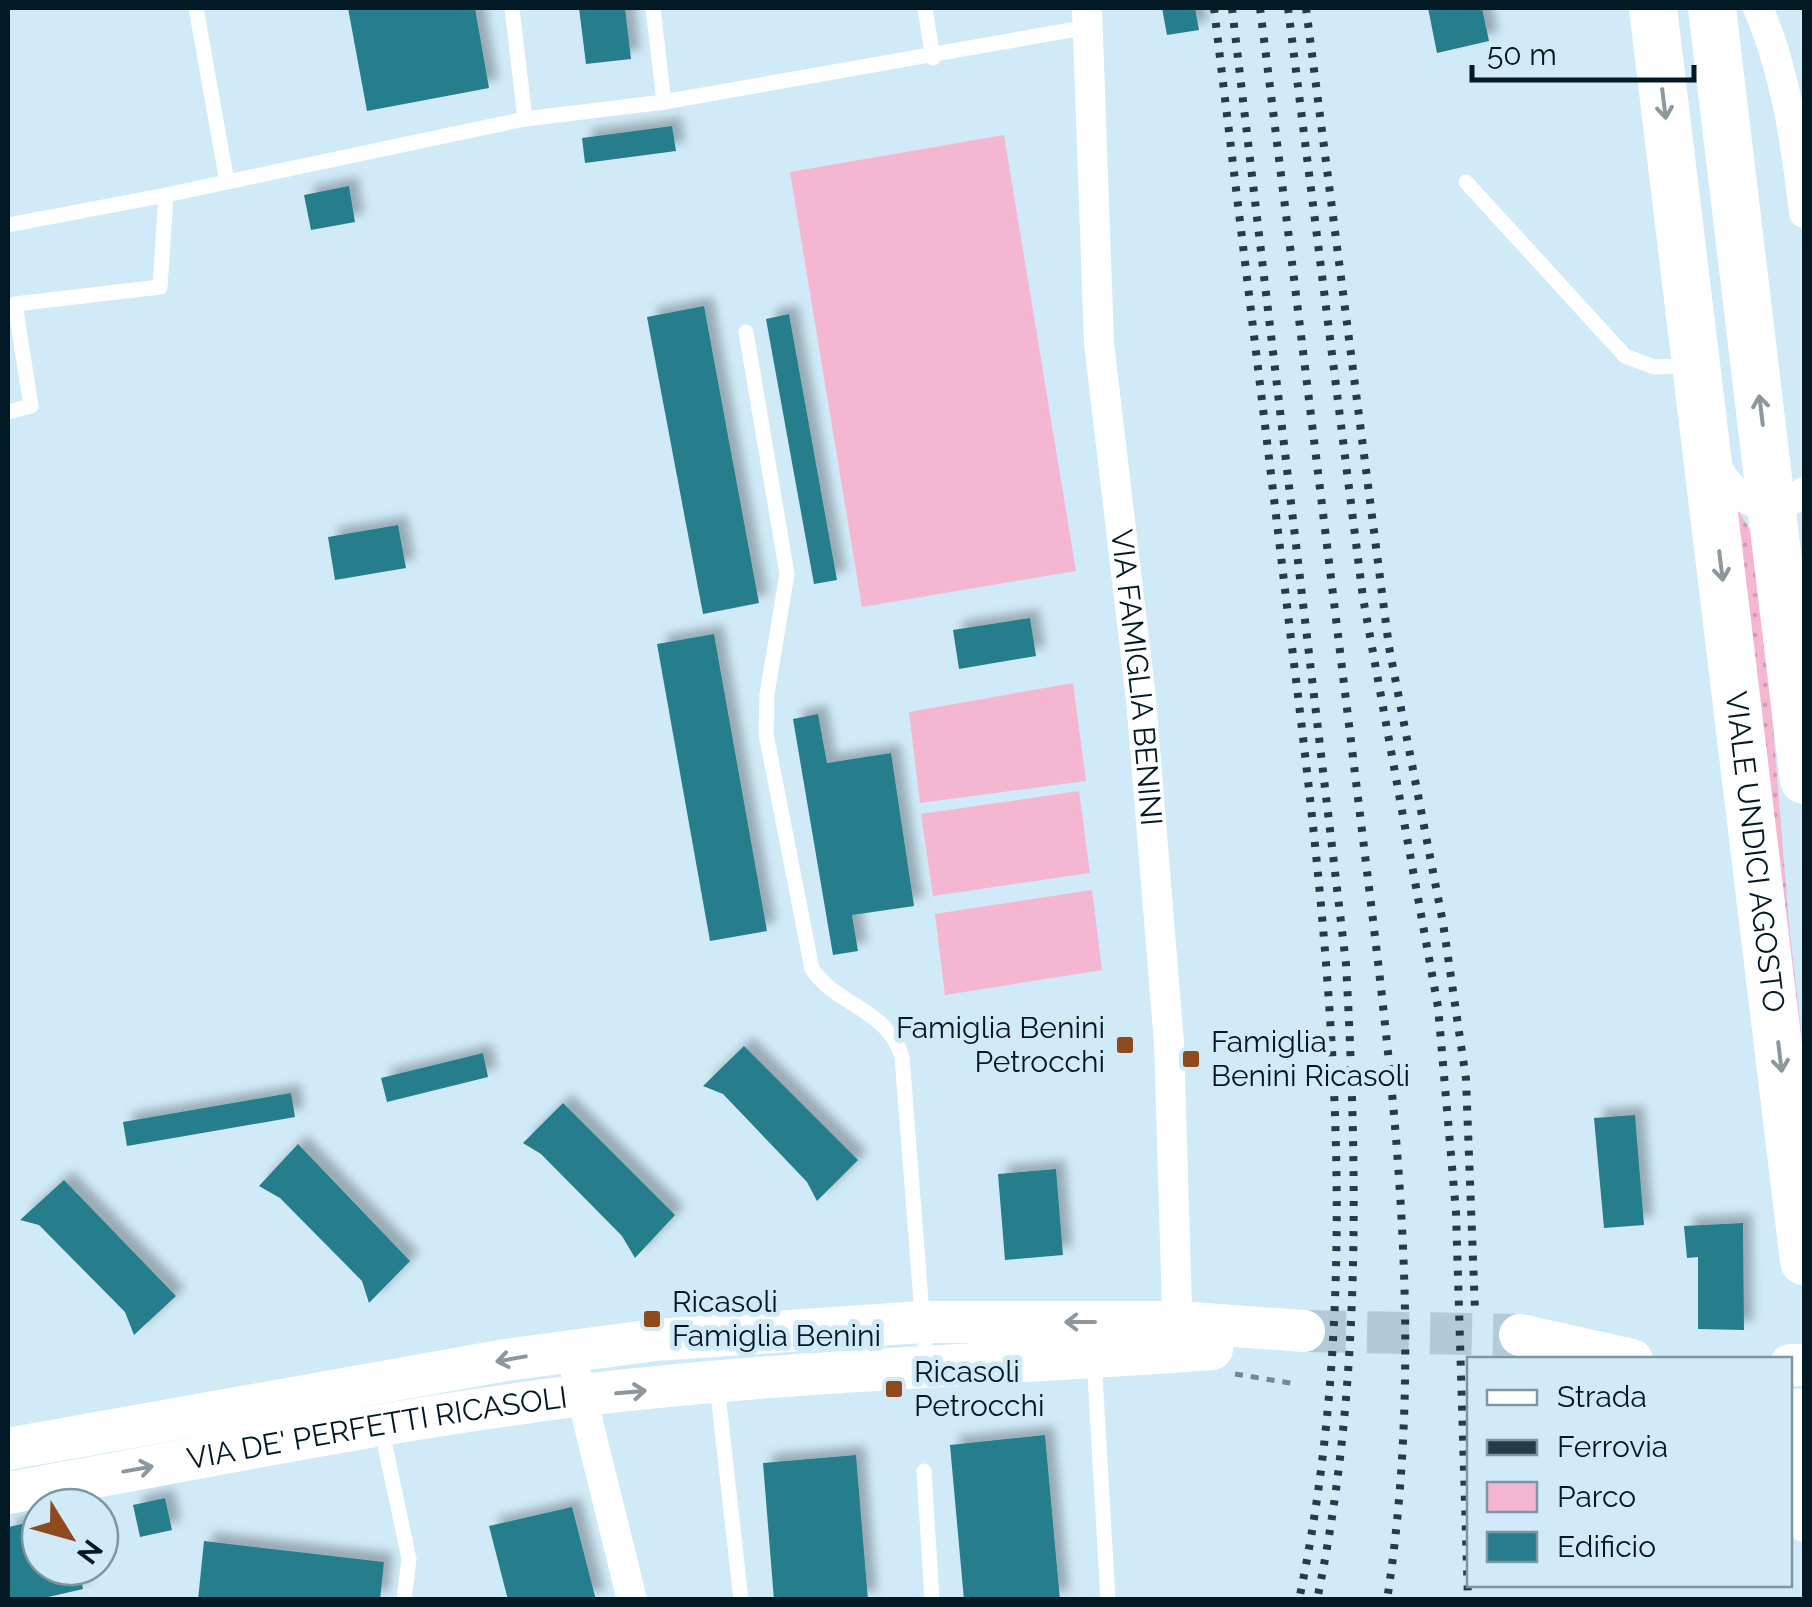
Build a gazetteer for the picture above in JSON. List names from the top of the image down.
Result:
{
  "streets": {
    "main road": ["VIALE UNDICI AGOSTO", "VIA DE' PERFETTI RICASOLI"],
    "street": ["VIA FAMIGLIA BENINI"]
  },
  "crossings": [
    ["VIA FAMIGLIA BENINI", "VIA DE' PERFETTI RICASOLI"]
  ],
  "places": {
    "transit": [
      "Famiglia Benini Petrocchi",
      "Famiglia Benini Ricasoli",
      "Ricasoli Famiglia Benini",
      "Ricasoli Petrocchi"
    ]
  },
  "legend": [
    "Strada",
    "Ferrovia",
    "Parco",
    "Edificio"
  ],
  "scale_bar": "50 m",
  "north": "bottom right"
}
